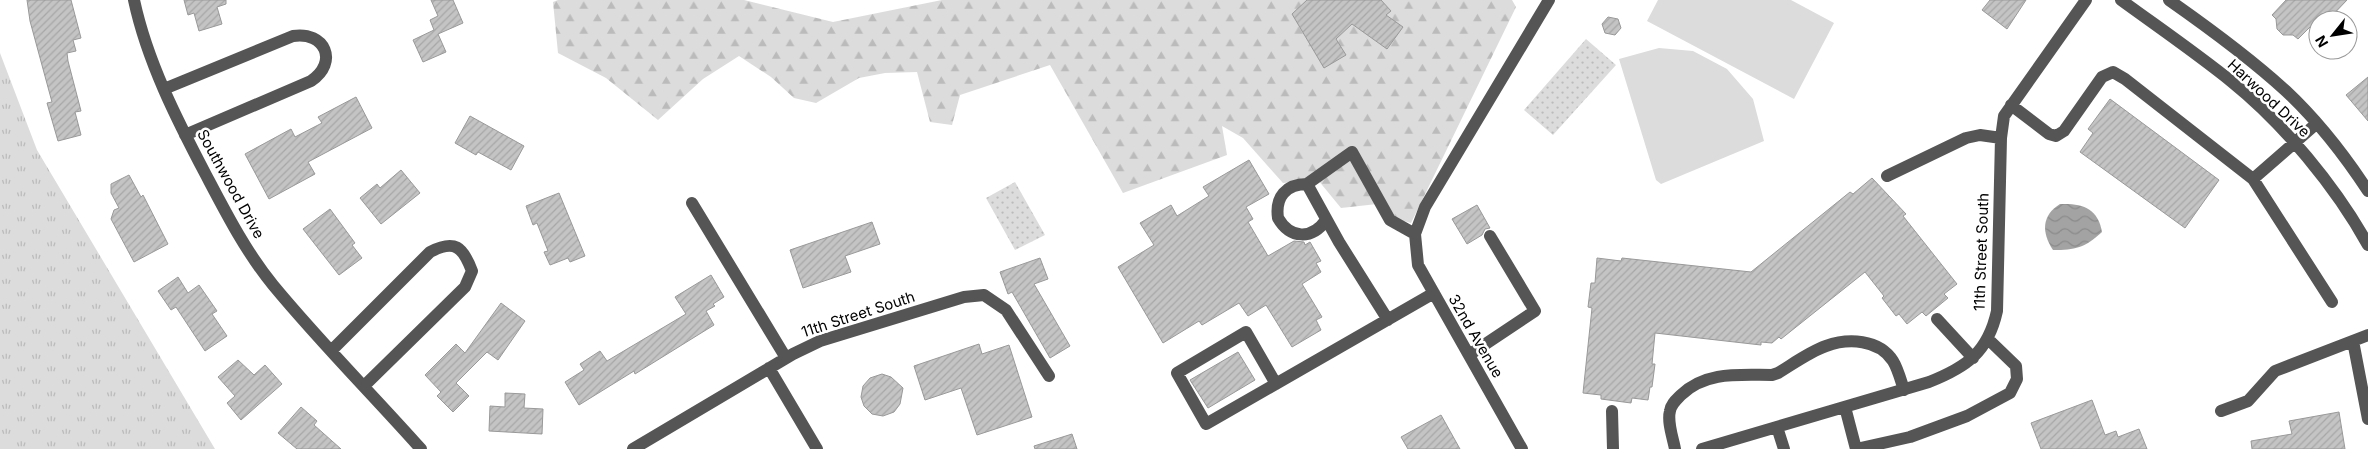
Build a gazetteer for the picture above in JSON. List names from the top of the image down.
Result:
{
  "streets": {
    "street": [
      "Harwood Drive",
      "Southwood Drive",
      "11th Street South",
      "32nd Avenue"
    ]
  },
  "north": "bottom left"
}
